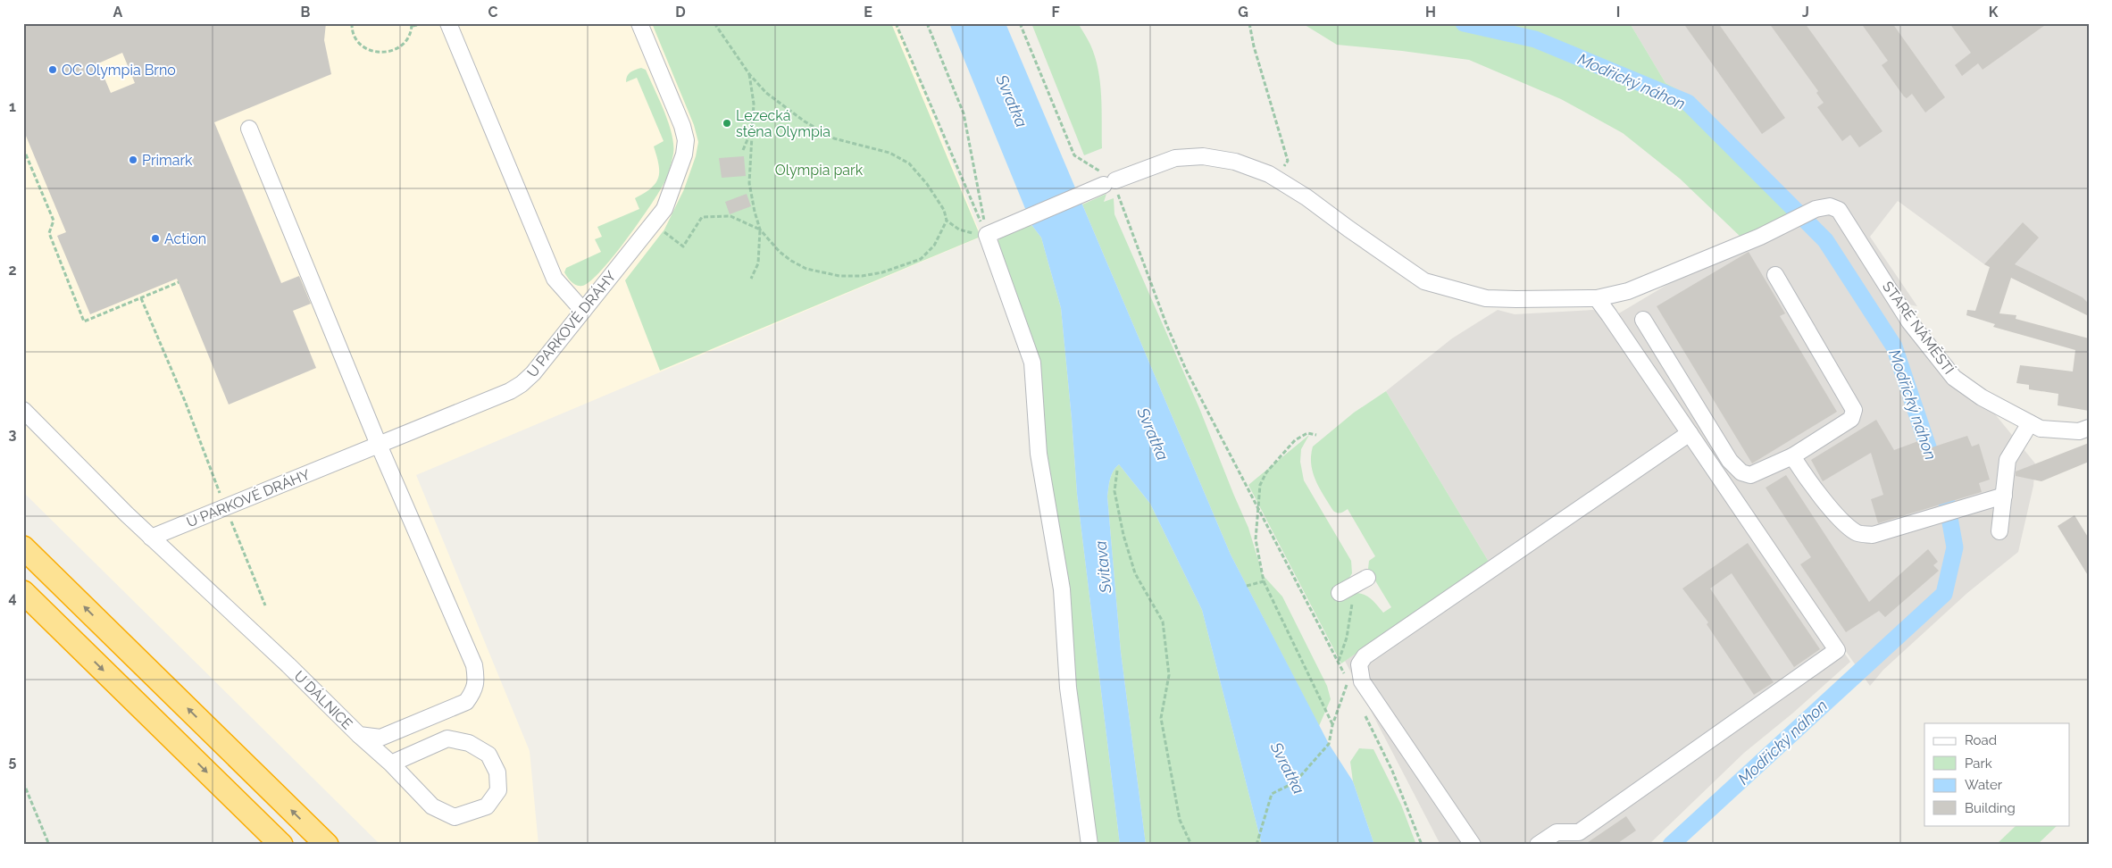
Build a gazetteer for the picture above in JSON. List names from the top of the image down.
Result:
{
  "streets": {
    "street": ["U PARKOVÉ DRÁHY", "STARÉ NÁMĚSTÍ", "U DÁLNICE"]
  },
  "crossings": [
    ["U PARKOVÉ DRÁHY", "U DÁLNICE"]
  ],
  "water": ["Modřický náhon", "Svratka", "Svitava"],
  "parks": ["Olympia park"],
  "places": [
    "OC Olympia Brno",
    "Lezecká stěna Olympia",
    "Primark",
    "Action"
  ],
  "legend": [
    "Road",
    "Park",
    "Water",
    "Building"
  ],
  "grid": {
    "columns": [
      "A",
      "B",
      "C",
      "D",
      "E",
      "F",
      "G",
      "H",
      "I",
      "J",
      "K"
    ],
    "rows": [
      "1",
      "2",
      "3",
      "4",
      "5"
    ]
  }
}
